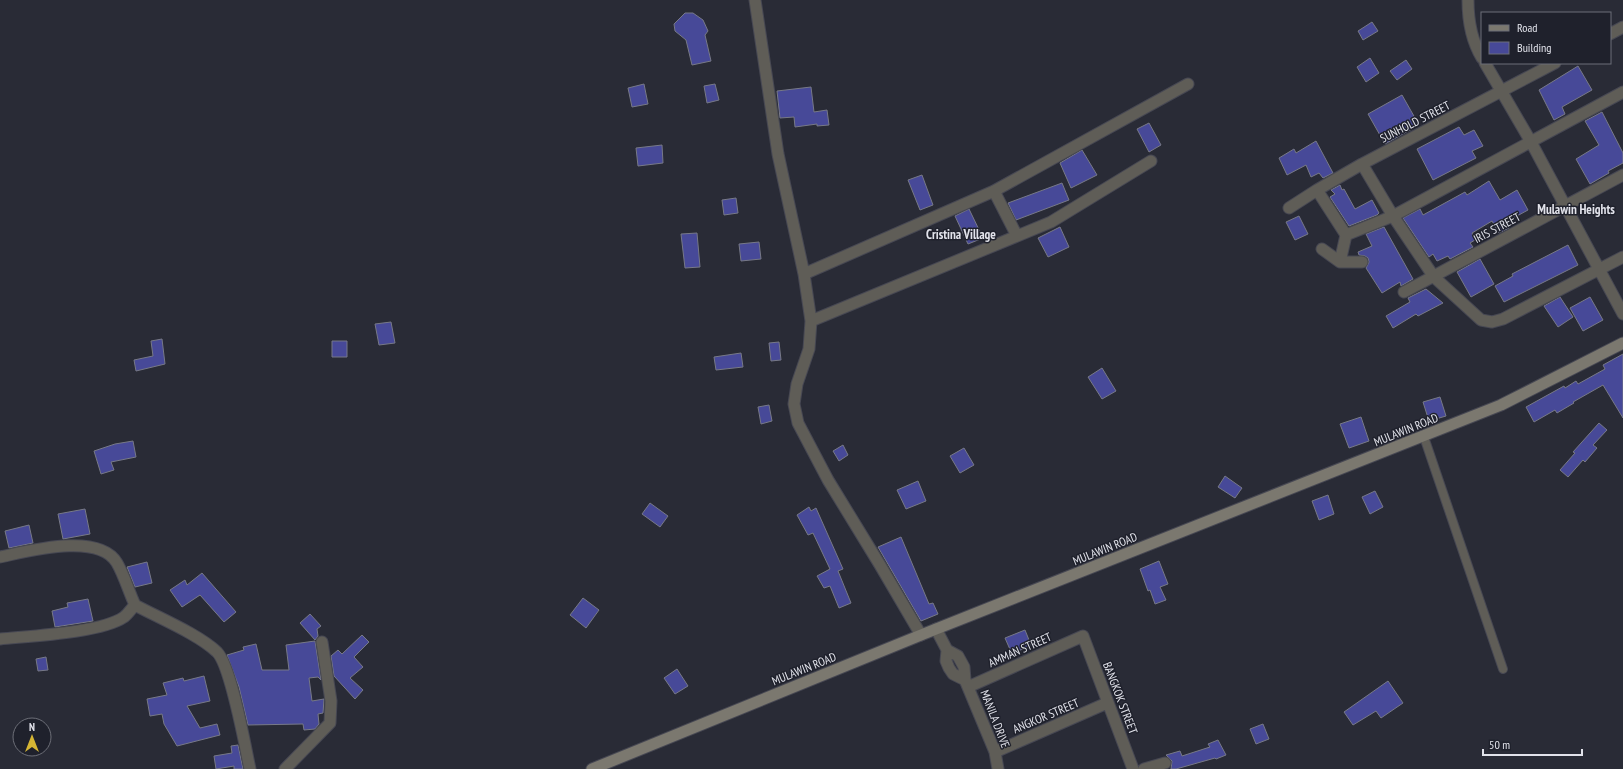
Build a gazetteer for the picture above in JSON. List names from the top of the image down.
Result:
{
  "streets": {
    "main road": ["MULAWIN ROAD"],
    "street": [
      "SUNHOLD STREET",
      "IRIS STREET",
      "AMMAN STREET",
      "BANGKOK STREET",
      "ANGKOR STREET",
      "MANILA DRIVE"
    ]
  },
  "crossings": [
    ["MULAWIN ROAD", "MANILA DRIVE"],
    ["AMMAN STREET", "BANGKOK STREET"],
    ["AMMAN STREET", "MANILA DRIVE"],
    ["BANGKOK STREET", "ANGKOR STREET"],
    ["ANGKOR STREET", "MANILA DRIVE"]
  ],
  "districts": ["Mulawin Heights", "Cristina Village"],
  "legend": ["Road", "Building"],
  "scale_bar": "50 m",
  "north": "top"
}
